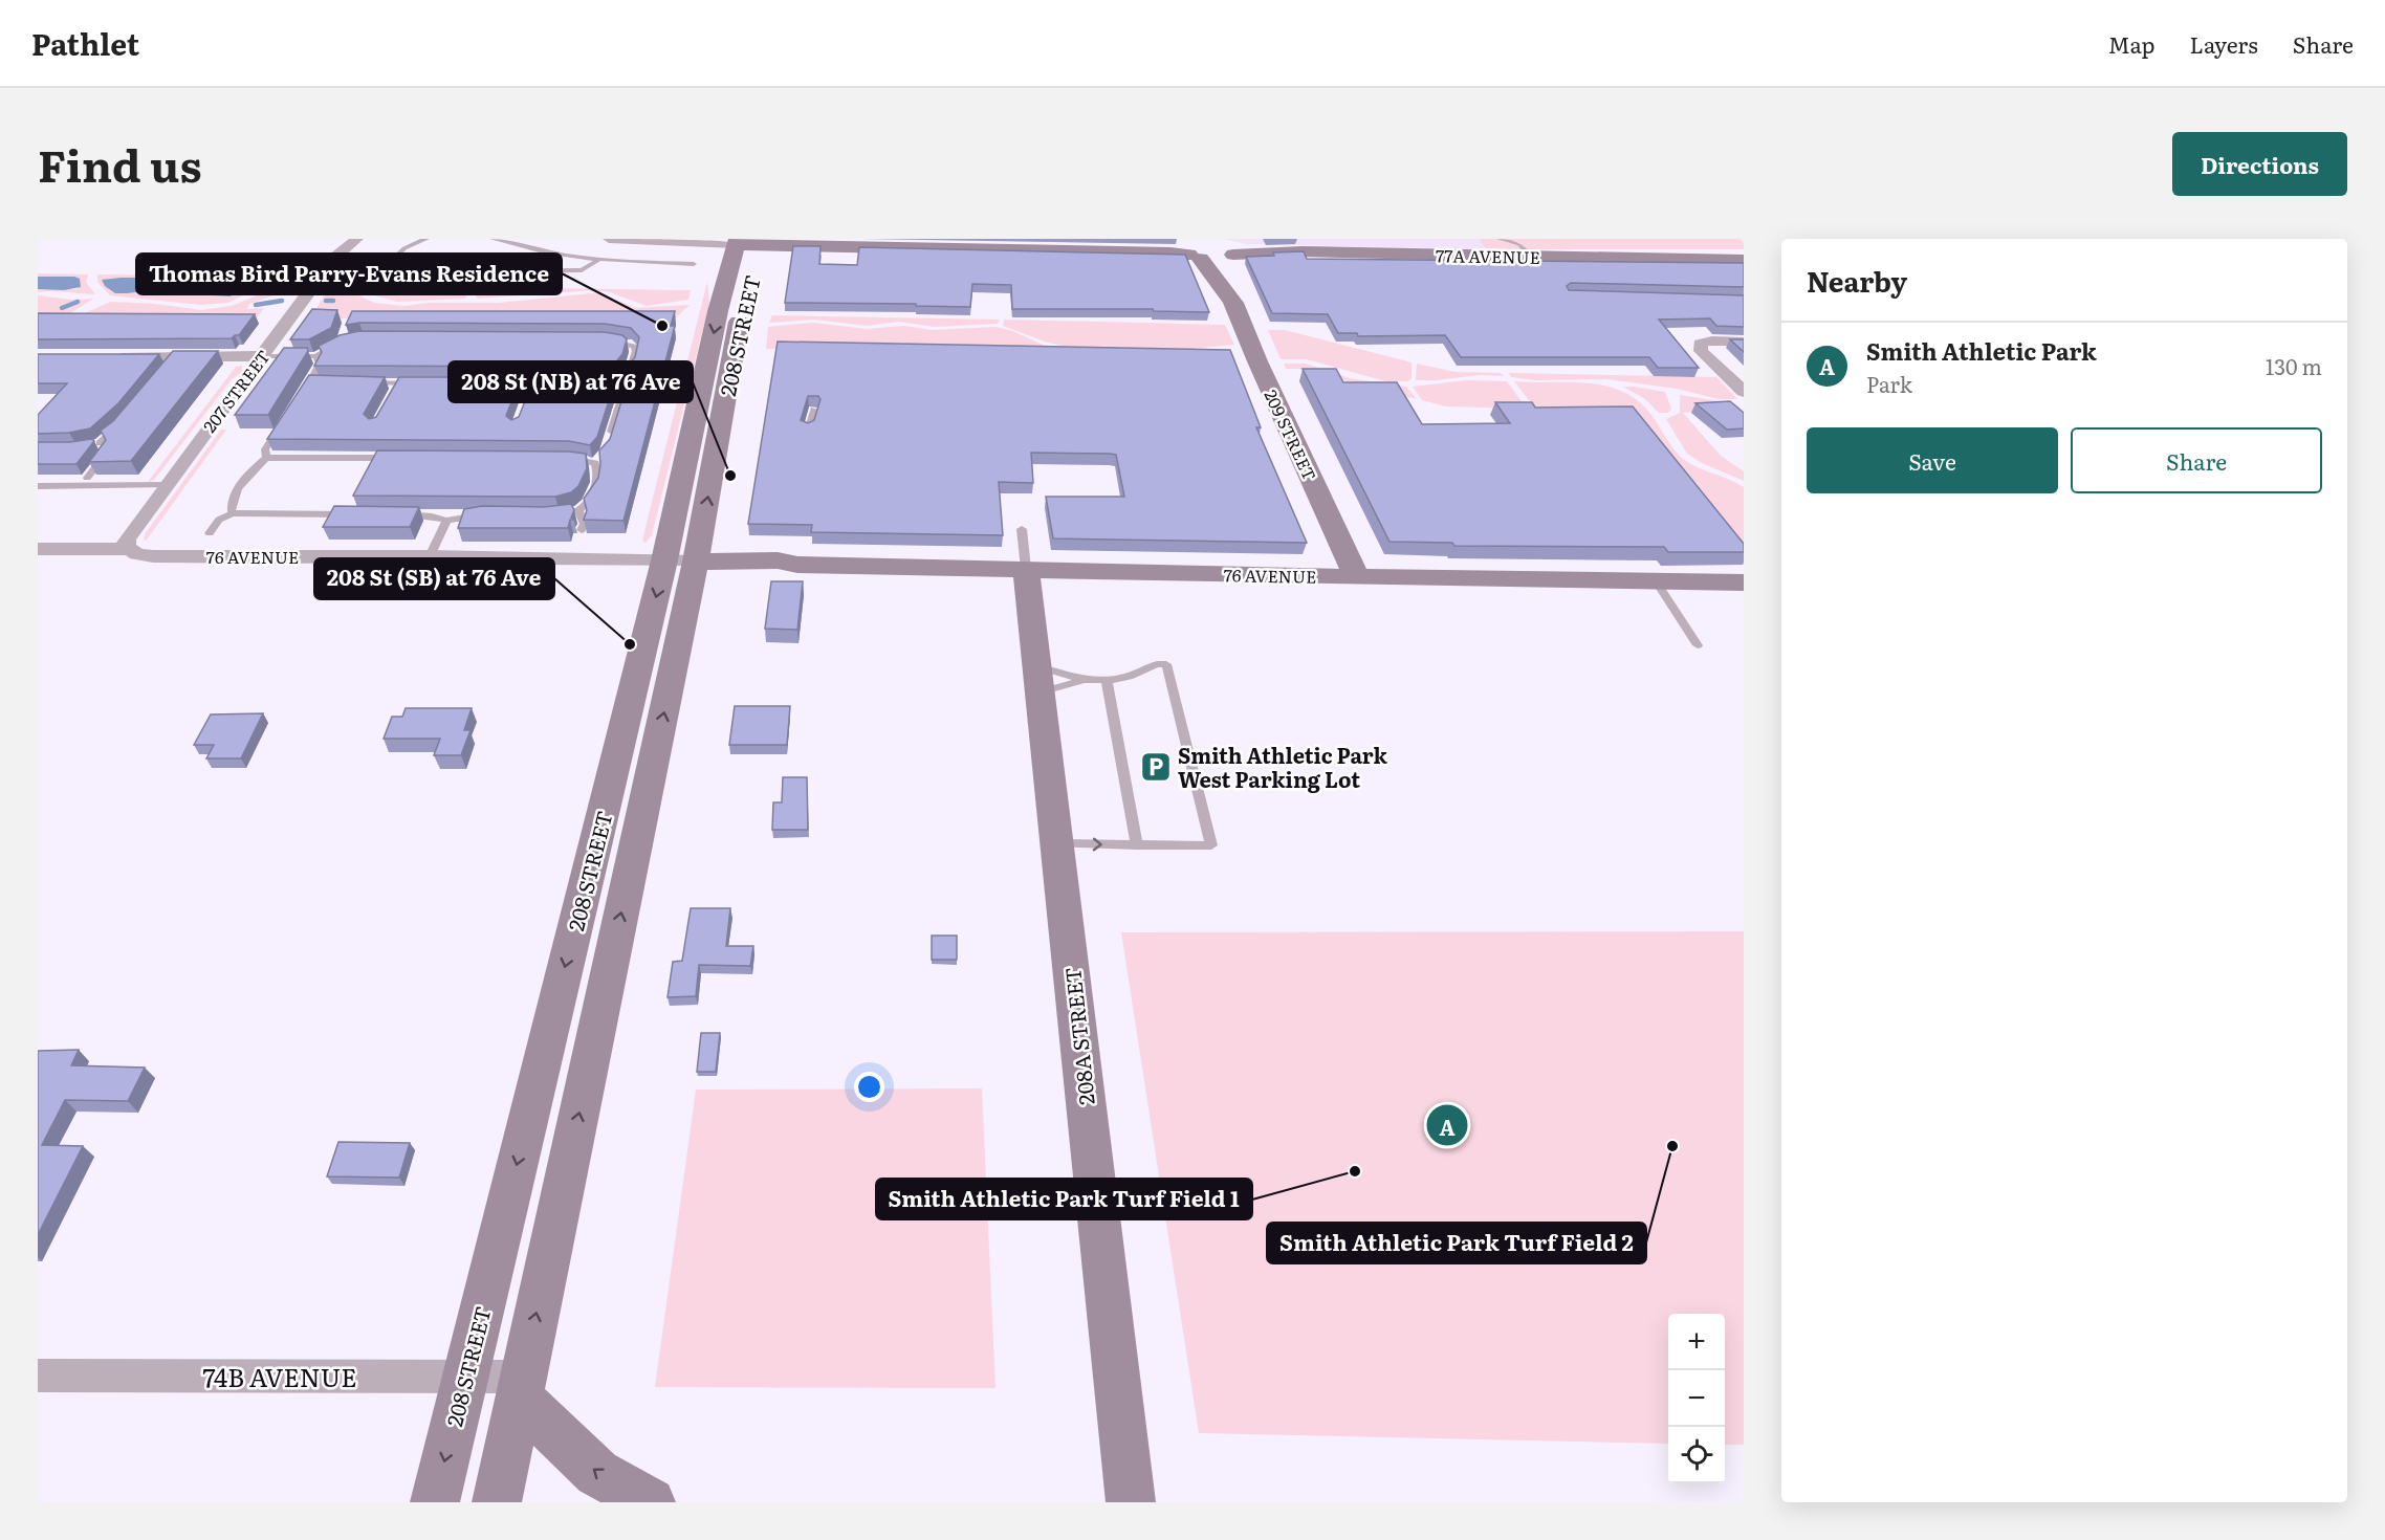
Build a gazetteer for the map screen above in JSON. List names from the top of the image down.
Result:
{
  "streets": {
    "street": [
      "77A AVENUE",
      "208 STREET",
      "207 STREET",
      "209 STREET",
      "76 AVENUE",
      "208A STREET",
      "74B AVENUE"
    ]
  },
  "crossings": [
    ["77A AVENUE", "209 STREET"],
    ["208 STREET", "76 AVENUE"],
    ["208 STREET", "74B AVENUE"],
    ["207 STREET", "76 AVENUE"],
    ["209 STREET", "76 AVENUE"],
    ["76 AVENUE", "208A STREET"]
  ],
  "places": {
    "other": [
      "Thomas Bird Parry-Evans Residence",
      "208 St (NB) at 76 Ave",
      "208 St (SB) at 76 Ave",
      "Smith Athletic Park Turf Field 2",
      "Smith Athletic Park Turf Field 1"
    ],
    "parking": ["Smith Athletic Park West Parking Lot"]
  },
  "page": {
    "header": "Pathlet",
    "nav": ["Map", "Layers", "Share"],
    "title": "Find us",
    "buttons": [
      "Directions",
      ["Save", "Share"]
    ],
    "heading": "Nearby",
    "list": [
      {
        "mark": "A",
        "name": "Smith Athletic Park",
        "note": "Park",
        "value": "130 m"
      }
    ],
    "pins": "A",
    "map_buttons": ["+", "−"]
  }
}
